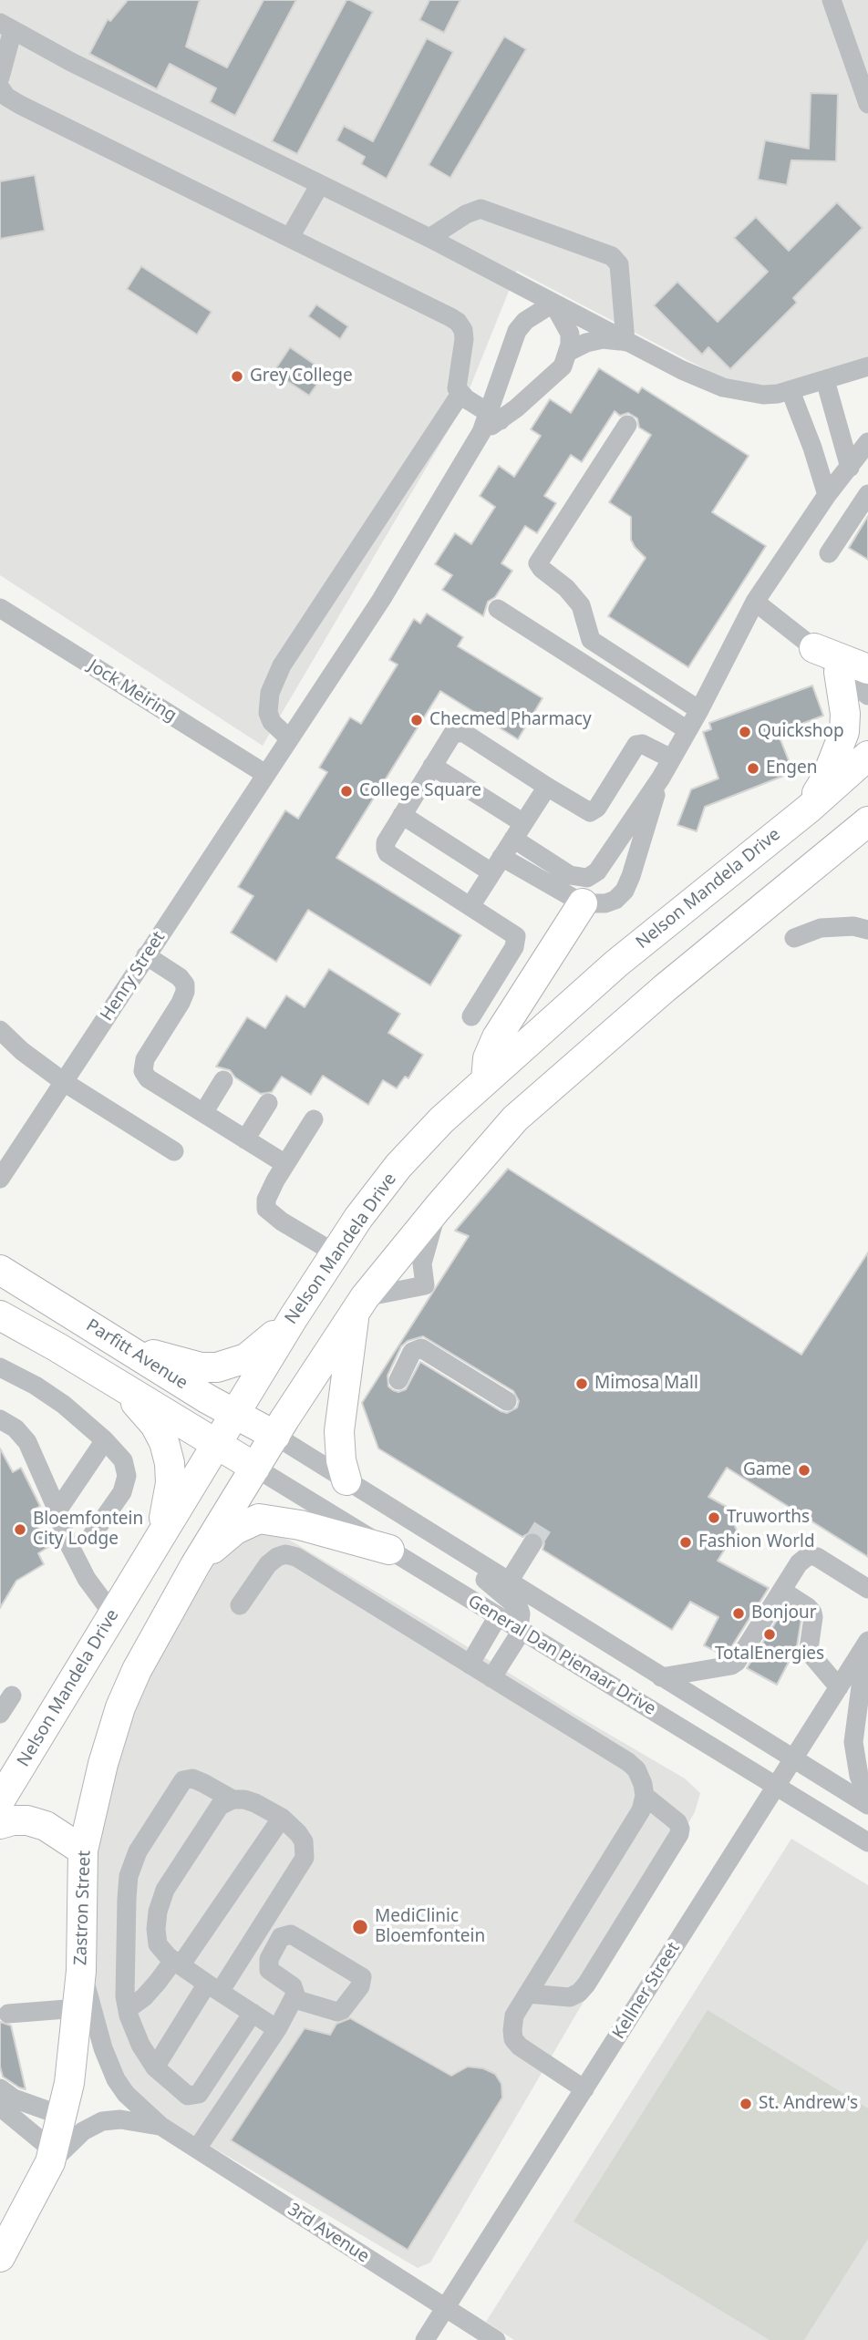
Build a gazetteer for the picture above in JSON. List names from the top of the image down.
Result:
{
  "streets": {
    "highway": ["Nelson Mandela Drive", "Parfitt Avenue", "Zastron Street"],
    "street": [
      "Jock Meiring",
      "Henry Street",
      "General Dan Pienaar Drive",
      "Kellner Street",
      "3rd Avenue"
    ]
  },
  "crossings": [
    ["Jock Meiring", "Henry Street"],
    ["Nelson Mandela Drive", "Parfitt Avenue"],
    ["Parfitt Avenue", "General Dan Pienaar Drive"],
    ["Parfitt Avenue", "Zastron Street"],
    ["General Dan Pienaar Drive", "Zastron Street"],
    ["General Dan Pienaar Drive", "Kellner Street"],
    ["Zastron Street", "3rd Avenue"],
    ["Kellner Street", "3rd Avenue"]
  ],
  "places": [
    "Grey College",
    "Checmed Pharmacy",
    "Quickshop",
    "Engen",
    "College Square",
    "Mimosa Mall",
    "Game",
    "Truworths",
    "Bloemfontein City Lodge",
    "Fashion World",
    "Bonjour",
    "TotalEnergies",
    "MediClinic Bloemfontein",
    "St. Andrew's"
  ]
}
